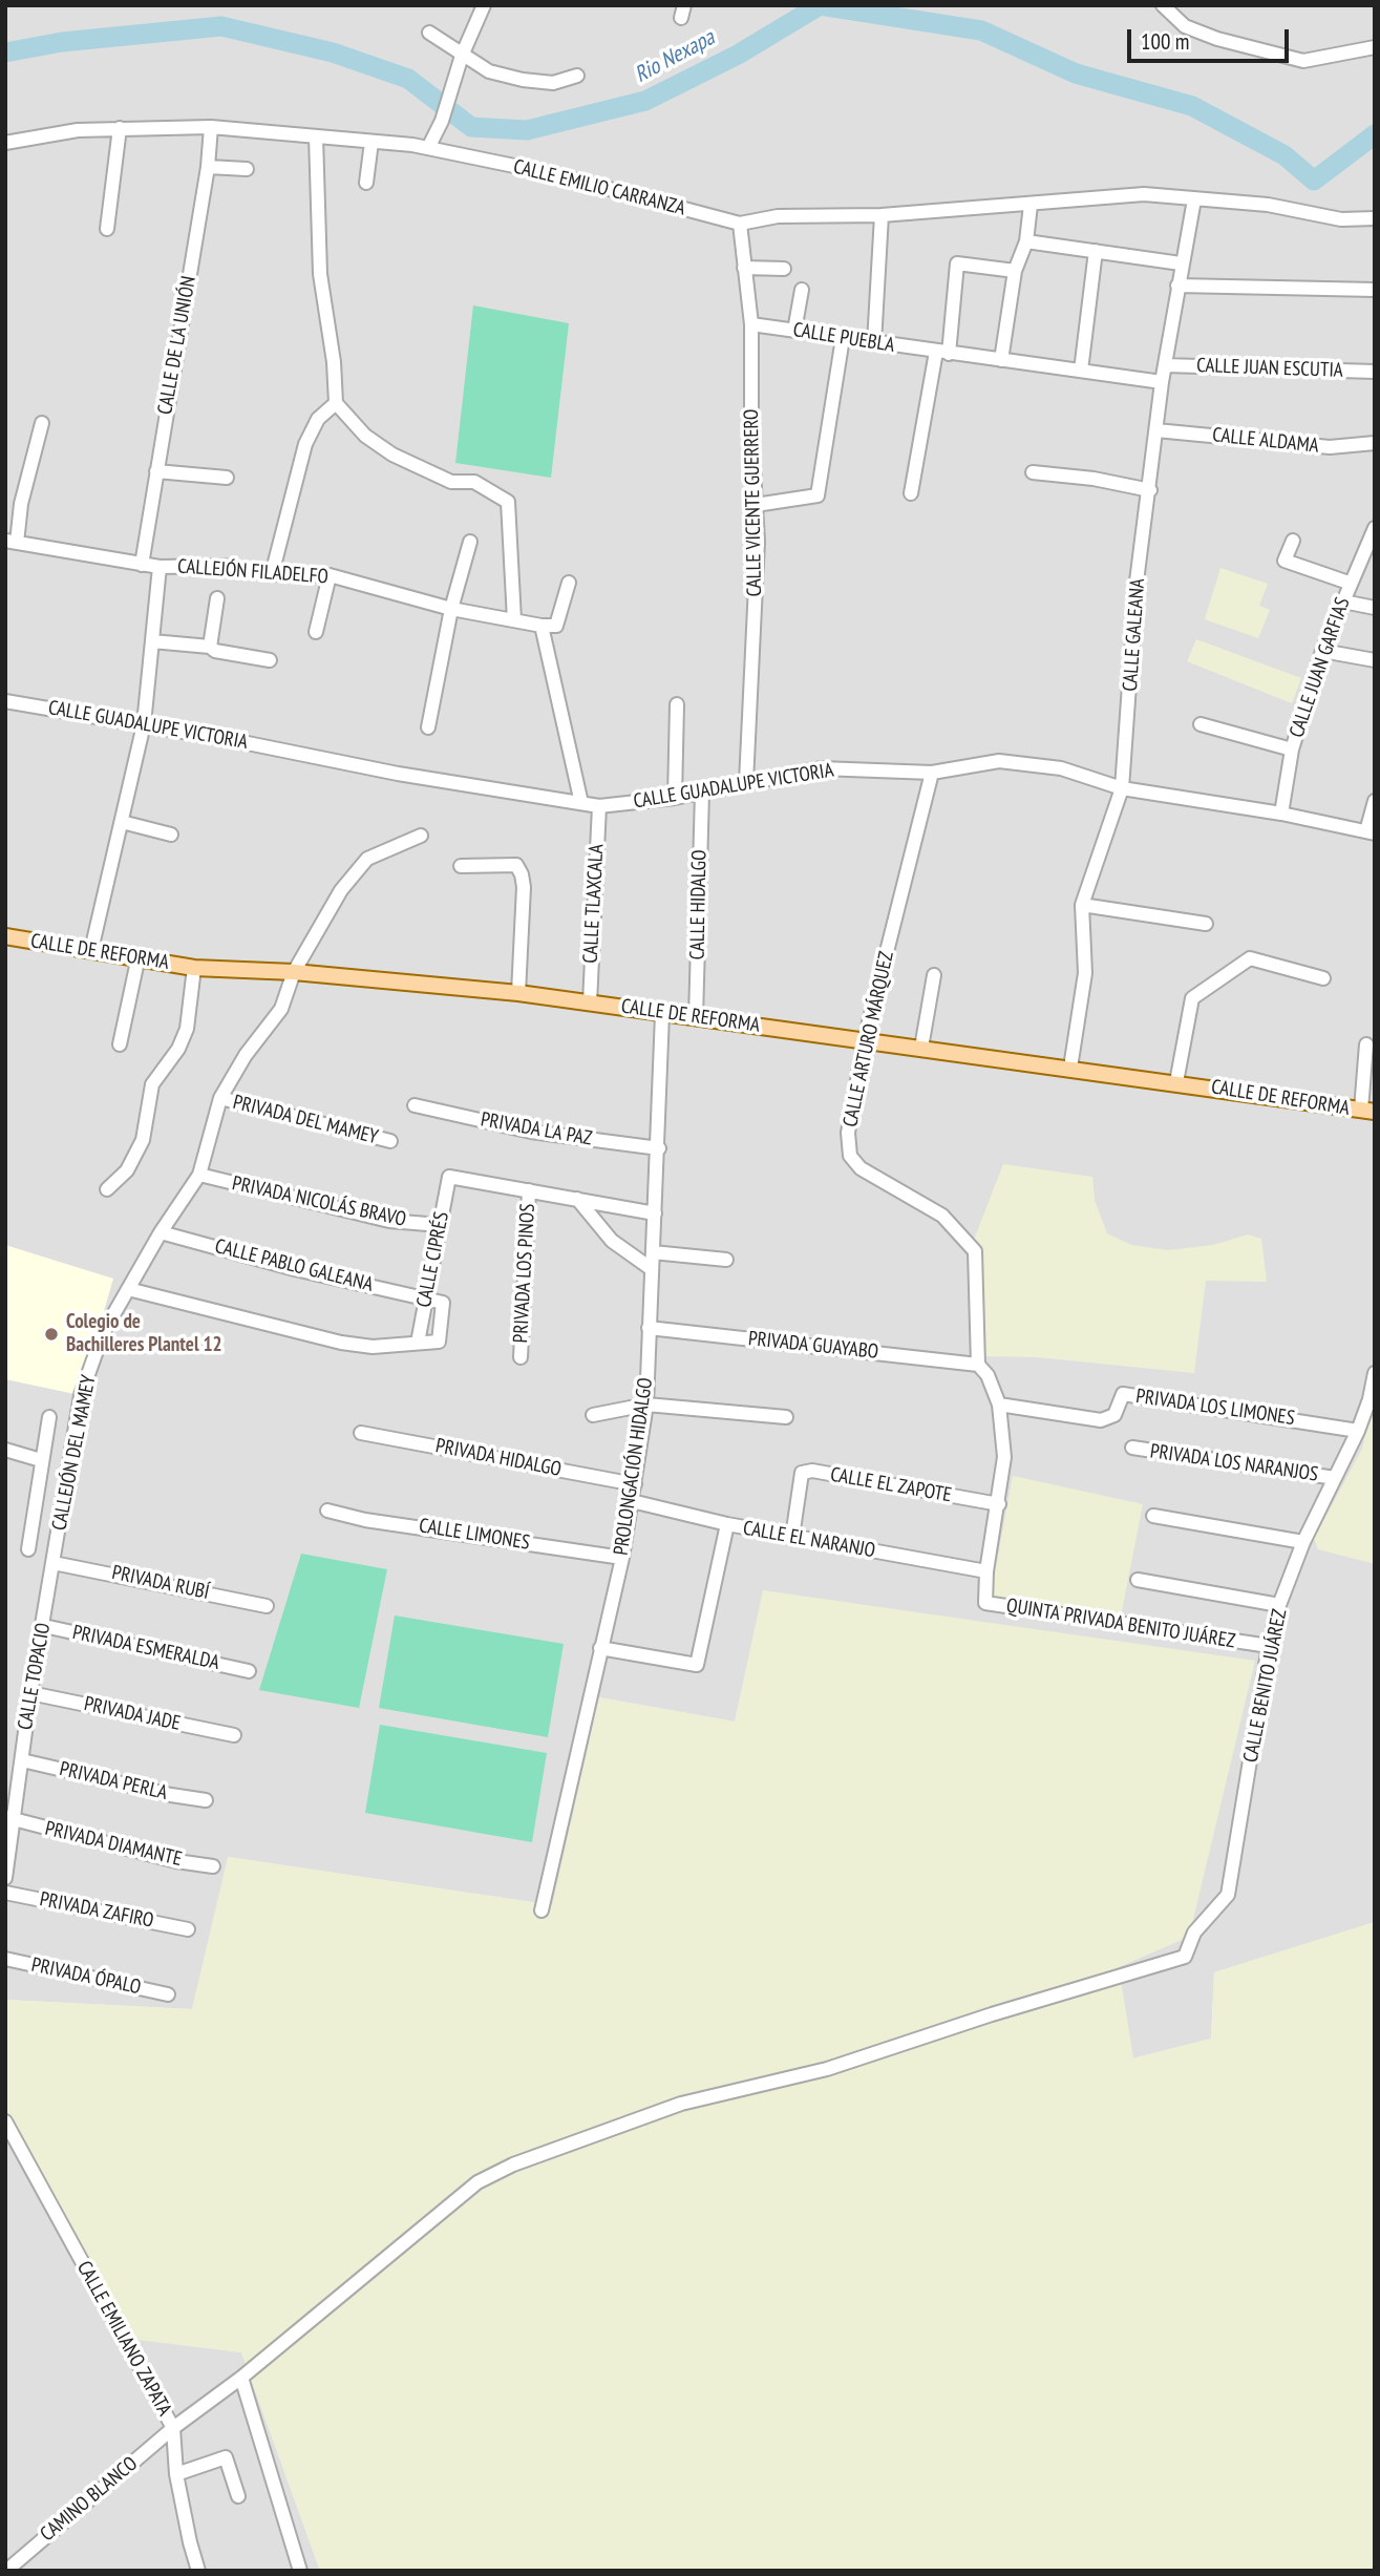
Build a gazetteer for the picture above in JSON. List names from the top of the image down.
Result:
{
  "streets": {
    "main road": ["CALLE DE REFORMA"],
    "street": [
      "CALLE EMILIO CARRANZA",
      "CALLE PUEBLA",
      "CALLE DE LA UNIÓN",
      "CALLE JUAN ESCUTIA",
      "CALLE ALDAMA",
      "CALLE VICENTE GUERRERO",
      "CALLEJÓN FILADELFO",
      "CALLE GALEANA",
      "CALLE JUAN GARFIAS",
      "CALLE GUADALUPE VICTORIA",
      "CALLE TLAXCALA",
      "CALLE HIDALGO",
      "CALLE ARTURO MÁRQUEZ",
      "PRIVADA DEL MAMEY",
      "PRIVADA LA PAZ",
      "PRIVADA NICOLÁS BRAVO",
      "CALLE CIPRÉS",
      "CALLE PABLO GALEANA",
      "PRIVADA LOS PINOS",
      "PRIVADA GUAYABO",
      "PRIVADA LOS LIMONES",
      "CALLEJÓN DEL MAMEY",
      "PRIVADA HIDALGO",
      "PRIVADA LOS NARANJOS",
      "PROLONGACIÓN HIDALGO",
      "CALLE EL ZAPOTE",
      "CALLE LIMONES",
      "CALLE EL NARANJO",
      "PRIVADA RUBÍ",
      "QUINTA PRIVADA BENITO JUÁREZ",
      "PRIVADA ESMERALDA",
      "CALLE TOPACIO",
      "CALLE BENITO JUÁREZ",
      "PRIVADA JADE",
      "PRIVADA PERLA",
      "PRIVADA DIAMANTE",
      "PRIVADA ZAFIRO",
      "PRIVADA ÓPALO",
      "CALLE EMILIANO ZAPATA",
      "CAMINO BLANCO"
    ]
  },
  "crossings": [
    ["CALLE EMILIO CARRANZA", "CALLE DE LA UNIÓN"],
    ["CALLE EMILIO CARRANZA", "CALLE VICENTE GUERRERO"],
    ["CALLE EMILIO CARRANZA", "CALLE GALEANA"],
    ["CALLE PUEBLA", "CALLE VICENTE GUERRERO"],
    ["CALLE PUEBLA", "CALLE GALEANA"],
    ["CALLE DE LA UNIÓN", "CALLEJÓN FILADELFO"],
    ["CALLE JUAN ESCUTIA", "CALLE GALEANA"],
    ["CALLE ALDAMA", "CALLE GALEANA"],
    ["CALLE VICENTE GUERRERO", "CALLE GUADALUPE VICTORIA"],
    ["CALLE GALEANA", "CALLE GUADALUPE VICTORIA"],
    ["CALLE GALEANA", "CALLE DE REFORMA"],
    ["CALLE JUAN GARFIAS", "CALLE GUADALUPE VICTORIA"],
    ["CALLE GUADALUPE VICTORIA", "CALLE TLAXCALA"],
    ["CALLE GUADALUPE VICTORIA", "CALLE HIDALGO"],
    ["CALLE GUADALUPE VICTORIA", "CALLE ARTURO MÁRQUEZ"],
    ["CALLE TLAXCALA", "CALLE DE REFORMA"],
    ["CALLE HIDALGO", "CALLE DE REFORMA"],
    ["CALLE DE REFORMA", "CALLE ARTURO MÁRQUEZ"],
    ["CALLE DE REFORMA", "CALLEJÓN DEL MAMEY"],
    ["CALLE DE REFORMA", "PROLONGACIÓN HIDALGO"],
    ["CALLE ARTURO MÁRQUEZ", "PRIVADA GUAYABO"],
    ["CALLE ARTURO MÁRQUEZ", "PRIVADA LOS LIMONES"],
    ["CALLE ARTURO MÁRQUEZ", "CALLE EL ZAPOTE"],
    ["CALLE ARTURO MÁRQUEZ", "CALLE EL NARANJO"],
    ["CALLE ARTURO MÁRQUEZ", "QUINTA PRIVADA BENITO JUÁREZ"],
    ["PRIVADA DEL MAMEY", "CALLEJÓN DEL MAMEY"],
    ["PRIVADA LA PAZ", "PROLONGACIÓN HIDALGO"],
    ["PRIVADA NICOLÁS BRAVO", "CALLE CIPRÉS"],
    ["PRIVADA NICOLÁS BRAVO", "CALLEJÓN DEL MAMEY"],
    ["CALLE CIPRÉS", "CALLE PABLO GALEANA"],
    ["CALLE CIPRÉS", "PRIVADA LOS PINOS"],
    ["CALLE PABLO GALEANA", "CALLEJÓN DEL MAMEY"],
    ["PRIVADA GUAYABO", "PROLONGACIÓN HIDALGO"],
    ["PRIVADA LOS LIMONES", "CALLE BENITO JUÁREZ"],
    ["CALLEJÓN DEL MAMEY", "PRIVADA RUBÍ"],
    ["CALLEJÓN DEL MAMEY", "CALLE TOPACIO"],
    ["PRIVADA HIDALGO", "PROLONGACIÓN HIDALGO"],
    ["PRIVADA LOS NARANJOS", "CALLE BENITO JUÁREZ"],
    ["PROLONGACIÓN HIDALGO", "CALLE LIMONES"],
    ["PROLONGACIÓN HIDALGO", "CALLE EL NARANJO"],
    ["CALLE EL ZAPOTE", "CALLE EL NARANJO"],
    ["PRIVADA RUBÍ", "CALLE TOPACIO"],
    ["QUINTA PRIVADA BENITO JUÁREZ", "CALLE BENITO JUÁREZ"],
    ["PRIVADA ESMERALDA", "CALLE TOPACIO"],
    ["CALLE TOPACIO", "PRIVADA JADE"],
    ["CALLE TOPACIO", "PRIVADA PERLA"],
    ["CALLE TOPACIO", "PRIVADA DIAMANTE"],
    ["CALLE BENITO JUÁREZ", "CAMINO BLANCO"],
    ["CALLE EMILIANO ZAPATA", "CAMINO BLANCO"]
  ],
  "water": ["Rio Nexapa"],
  "places": ["Colegio de Bachilleres Plantel 12"],
  "scale_bar": "100 m"
}
